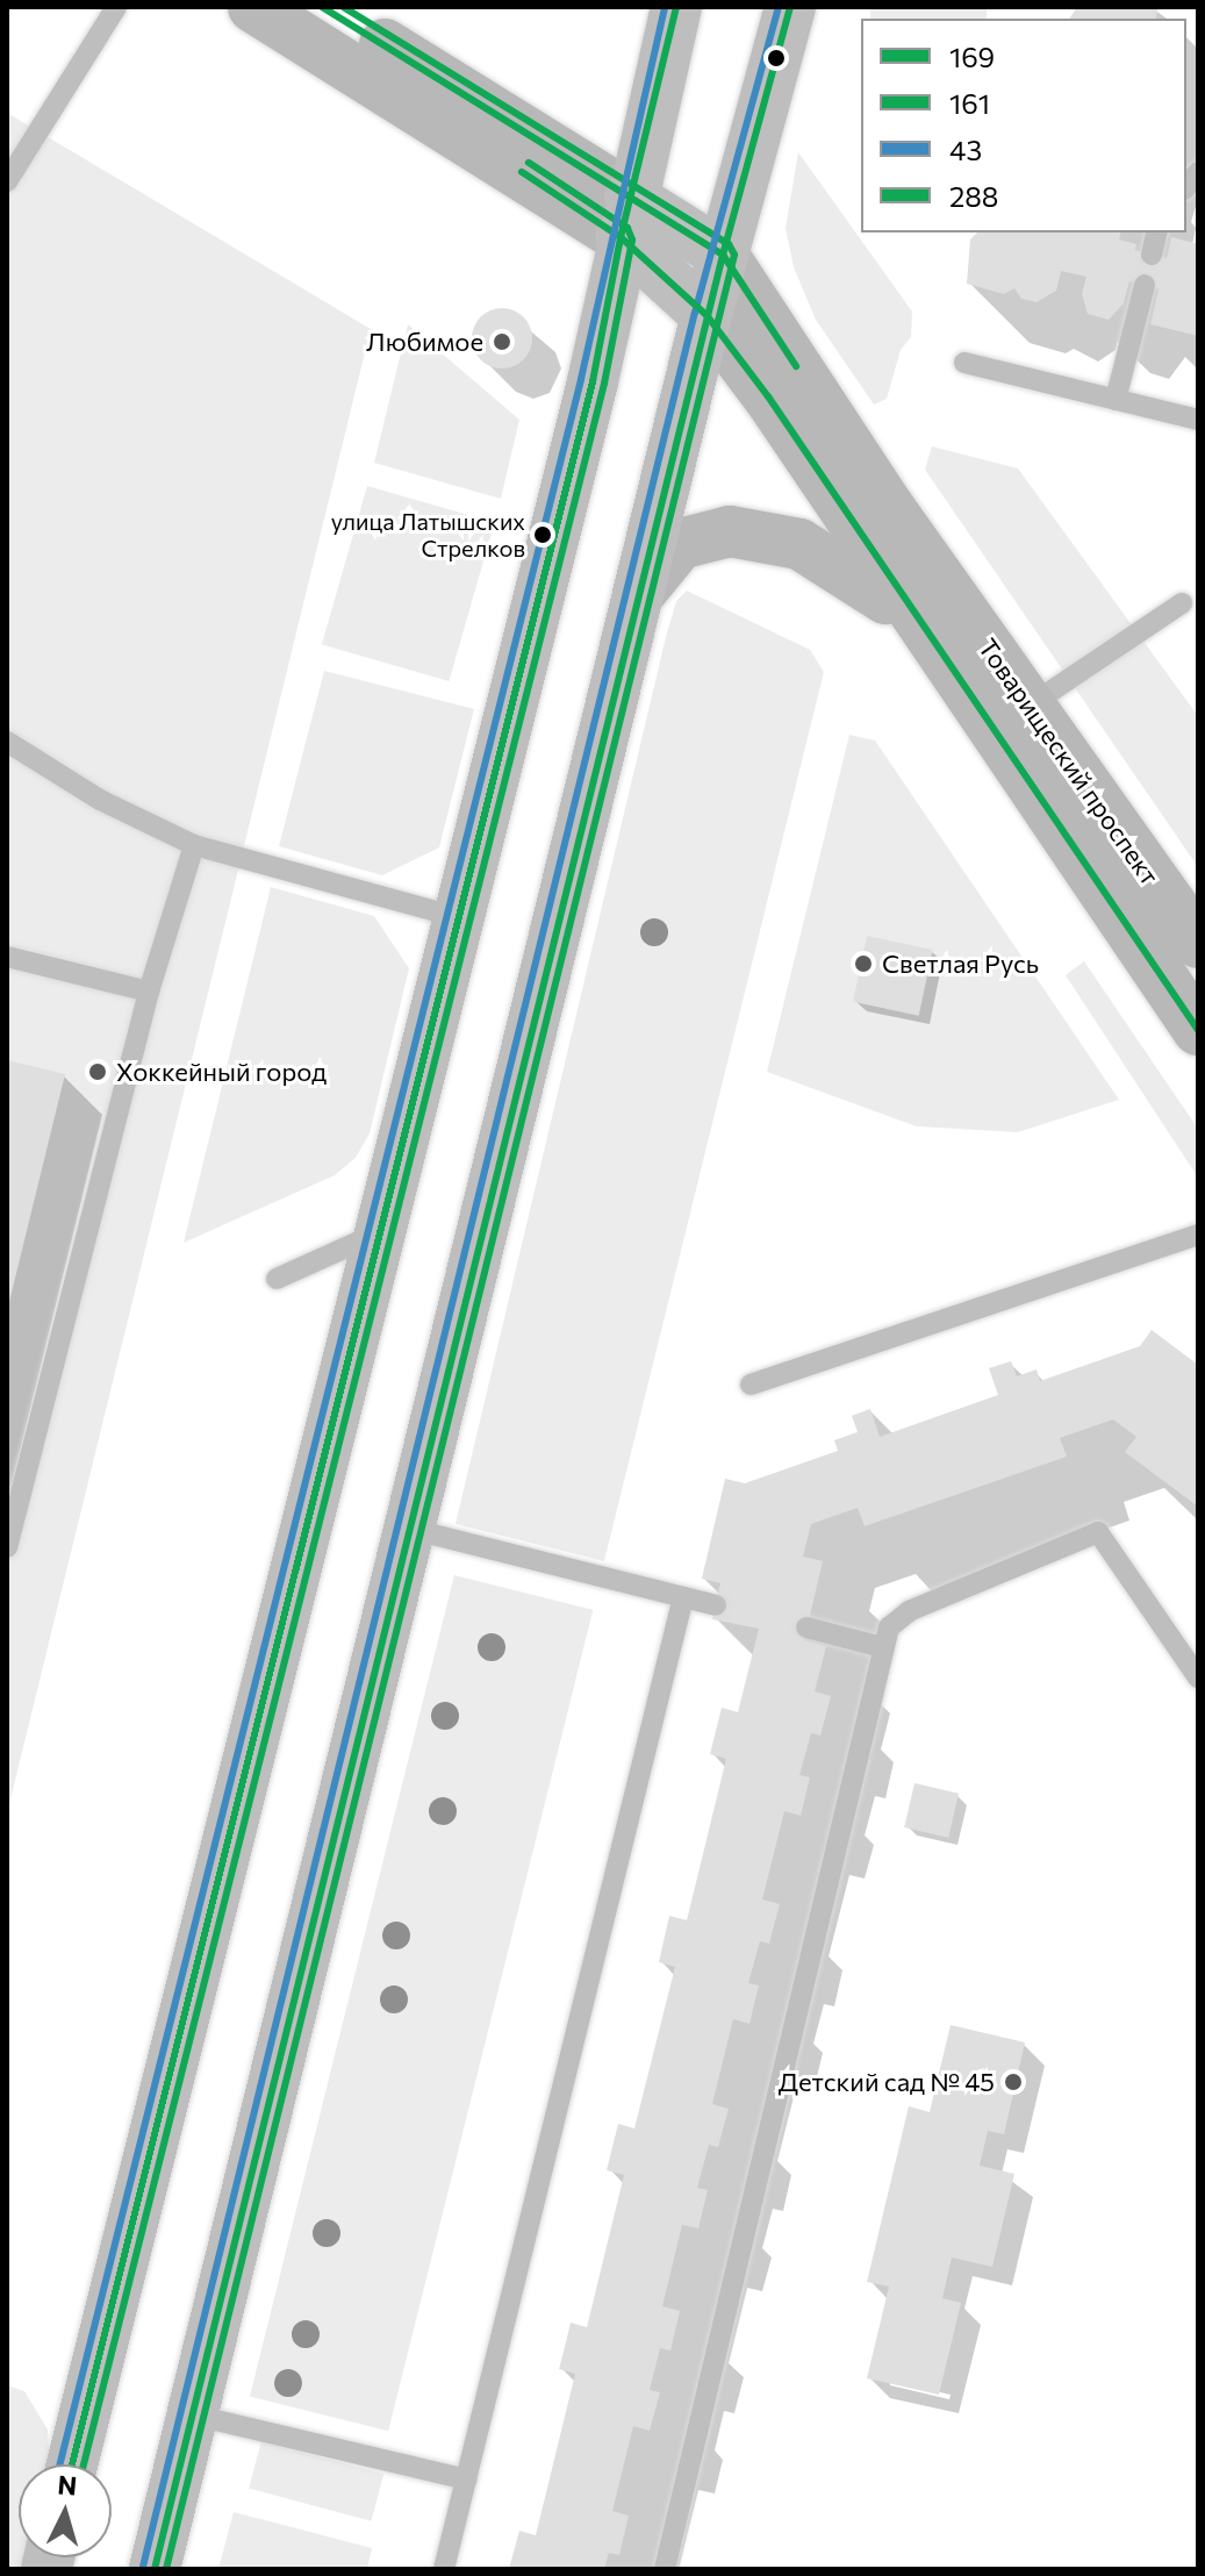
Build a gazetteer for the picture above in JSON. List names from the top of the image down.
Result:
{
  "streets": {
    "main road": ["Товарищеский проспект"]
  },
  "places": [
    "Любимое",
    "улица Латышских Стрелков",
    "Светлая Русь",
    "Хоккейный город",
    "Детский сад № 45"
  ],
  "lines": [
    "transit line 169",
    "transit line 161",
    "transit line 43",
    "transit line 288"
  ],
  "legend": [
    "169",
    "161",
    "43",
    "288"
  ],
  "north": "top"
}
